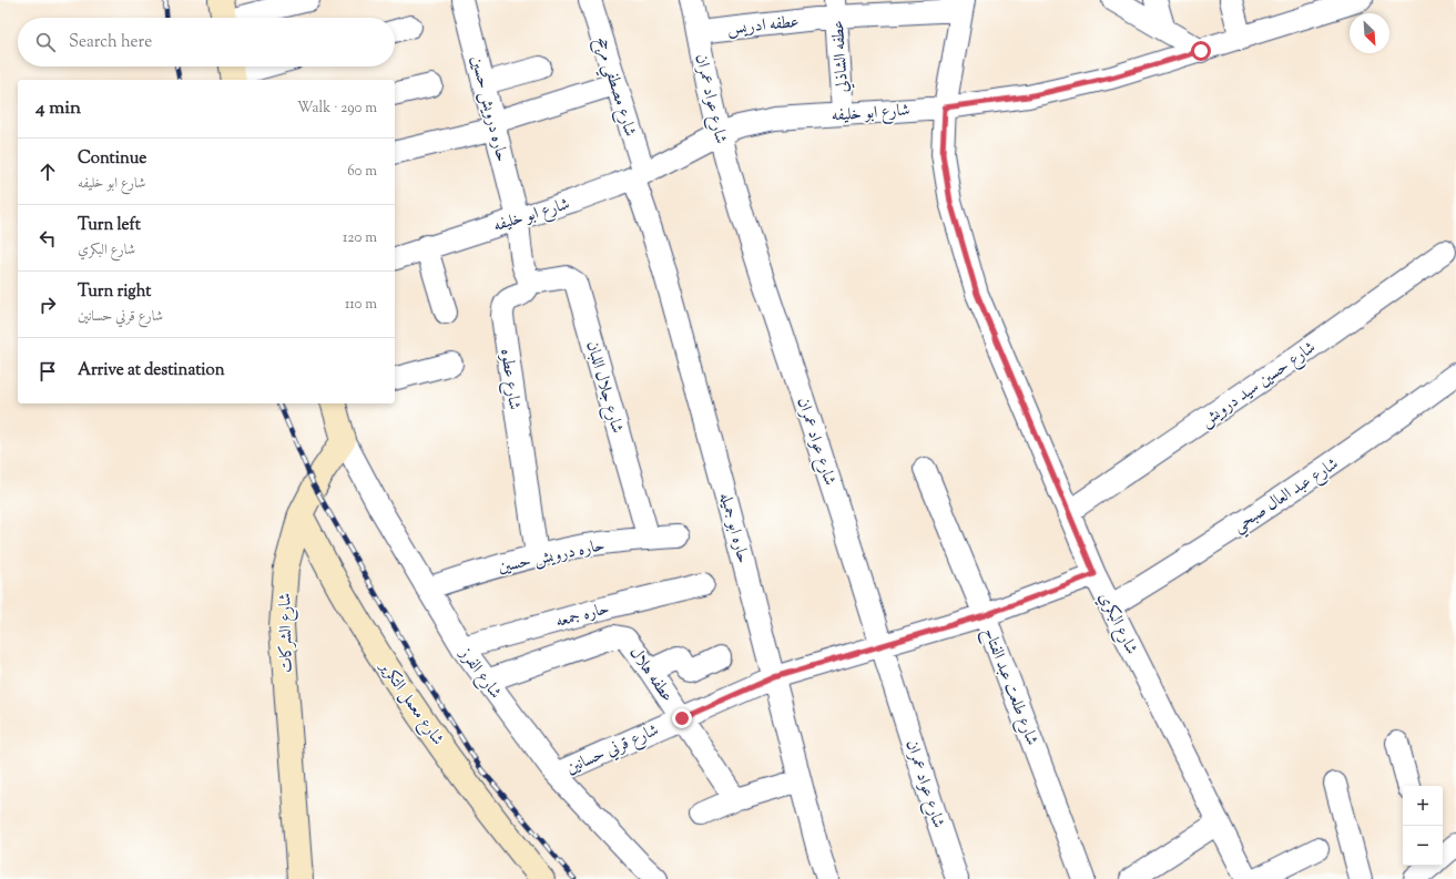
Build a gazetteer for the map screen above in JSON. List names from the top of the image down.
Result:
{
  "streets": {
    "main road": ["شارع الشركات", "شارع معمل التكرير"],
    "street": [
      "عطفه ادريس",
      "عطفه الشاذلي",
      "شارع مصطفي مرجح",
      "شارع عواد عمران",
      "حاره درويش حسين",
      "شارع ابو خليفه",
      "شارع عطوه",
      "شارع حسين سيد درويش",
      "شارع جلال اللبان",
      "شارع عبد العال صبحي",
      "حاره ابو جميله",
      "حاره جمعه",
      "شارع البكري",
      "شارع الفرز",
      "عطفه هلال",
      "شارع طلعت عبد الفتاح",
      "شارع قرني حسانين"
    ]
  },
  "crossings": [
    ["عطفه ادريس", "عطفه الشاذلي"],
    ["عطفه ادريس", "شارع عواد عمران"],
    ["عطفه ادريس", "شارع البكري"],
    ["عطفه الشاذلي", "شارع ابو خليفه"],
    ["شارع مصطفي مرجح", "شارع ابو خليفه"],
    ["شارع مصطفي مرجح", "حاره ابو جميله"],
    ["شارع عواد عمران", "شارع ابو خليفه"],
    ["شارع عواد عمران", "شارع قرني حسانين"],
    ["حاره درويش حسين", "شارع ابو خليفه"],
    ["حاره درويش حسين", "شارع عطوه"],
    ["حاره درويش حسين", "شارع جلال اللبان"],
    ["حاره درويش حسين", "شارع الفرز"],
    ["شارع ابو خليفه", "حاره ابو جميله"],
    ["شارع ابو خليفه", "شارع البكري"],
    ["شارع عطوه", "شارع جلال اللبان"],
    ["شارع حسين سيد درويش", "شارع البكري"],
    ["شارع عبد العال صبحي", "شارع البكري"],
    ["حاره ابو جميله", "شارع قرني حسانين"],
    ["حاره جمعه", "شارع الفرز"],
    ["شارع البكري", "شارع قرني حسانين"],
    ["شارع الشركات", "شارع الفرز"],
    ["شارع الشركات", "شارع معمل التكرير"],
    ["شارع الفرز", "عطفه هلال"],
    ["شارع الفرز", "شارع قرني حسانين"],
    ["عطفه هلال", "شارع قرني حسانين"],
    ["شارع طلعت عبد الفتاح", "شارع قرني حسانين"]
  ],
  "north": "bottom right",
  "page": {
    "search": "Search here",
    "heading": ["4 min", "Walk · 290 m"],
    "list": [
      ["Continue", "شارع ابو خليفه", "60 m"],
      ["Turn left", "شارع البكري", "120 m"],
      ["Turn right", "شارع قرني حسانين", "110 m"],
      "Arrive at destination"
    ],
    "map_buttons": ["+", "−"]
  }
}
